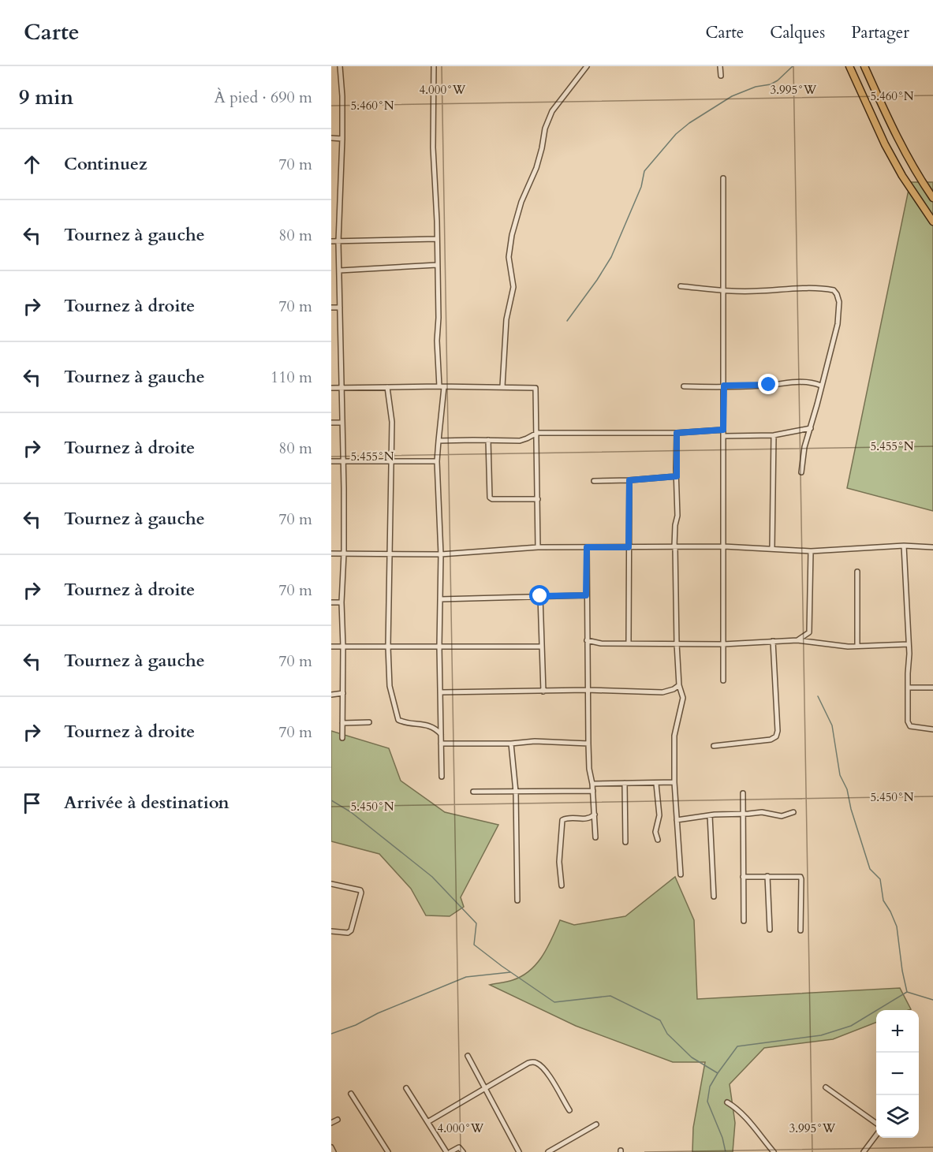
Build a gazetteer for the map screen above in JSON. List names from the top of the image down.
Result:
{
  "page": {
    "header": "Carte",
    "nav": ["Carte", "Calques", "Partager"],
    "heading": ["9 min", "À pied · 690 m"],
    "list": [
      ["Continuez", "70 m"],
      ["Tournez à gauche", "80 m"],
      ["Tournez à droite", "70 m"],
      ["Tournez à gauche", "110 m"],
      ["Tournez à droite", "80 m"],
      ["Tournez à gauche", "70 m"],
      ["Tournez à droite", "70 m"],
      ["Tournez à gauche", "70 m"],
      ["Tournez à droite", "70 m"],
      "Arrivée à destination"
    ],
    "map_buttons": ["+", "−"]
  },
  "coordinates": [
    "4.000°W",
    "3.995°W",
    "5.460°N",
    "5.455°N",
    "5.450°N"
  ]
}
